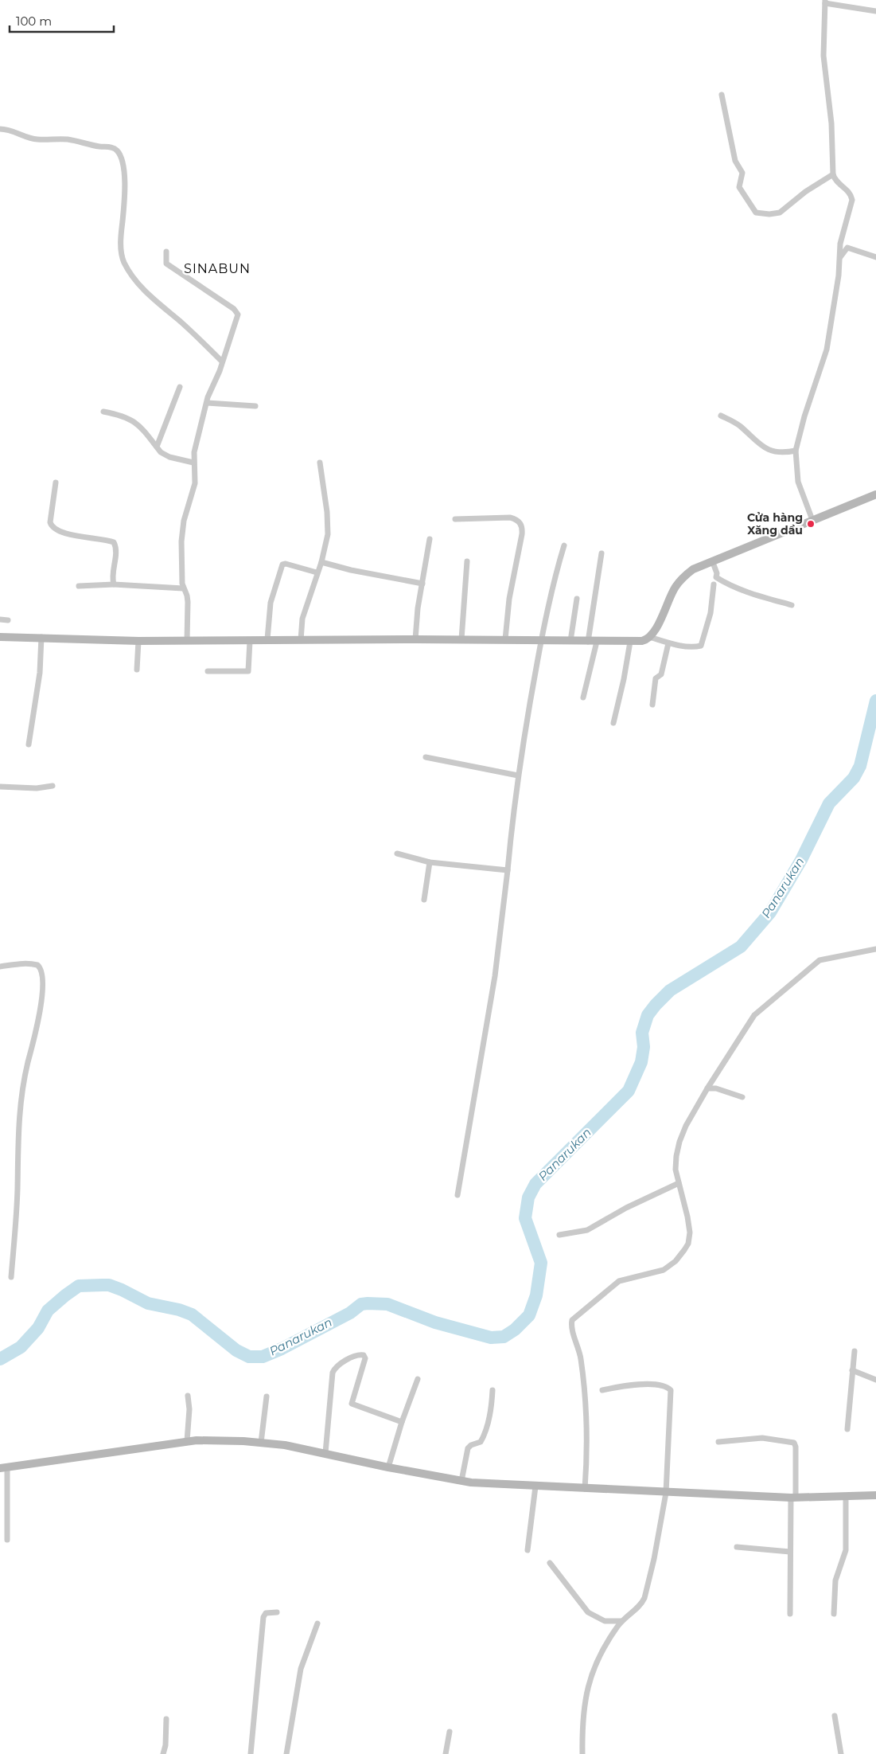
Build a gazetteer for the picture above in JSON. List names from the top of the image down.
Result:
{
  "districts": ["SINABUN"],
  "water": ["Panarukan"],
  "places": ["Cửa hàng Xăng dầu"],
  "scale_bar": "100 m"
}
